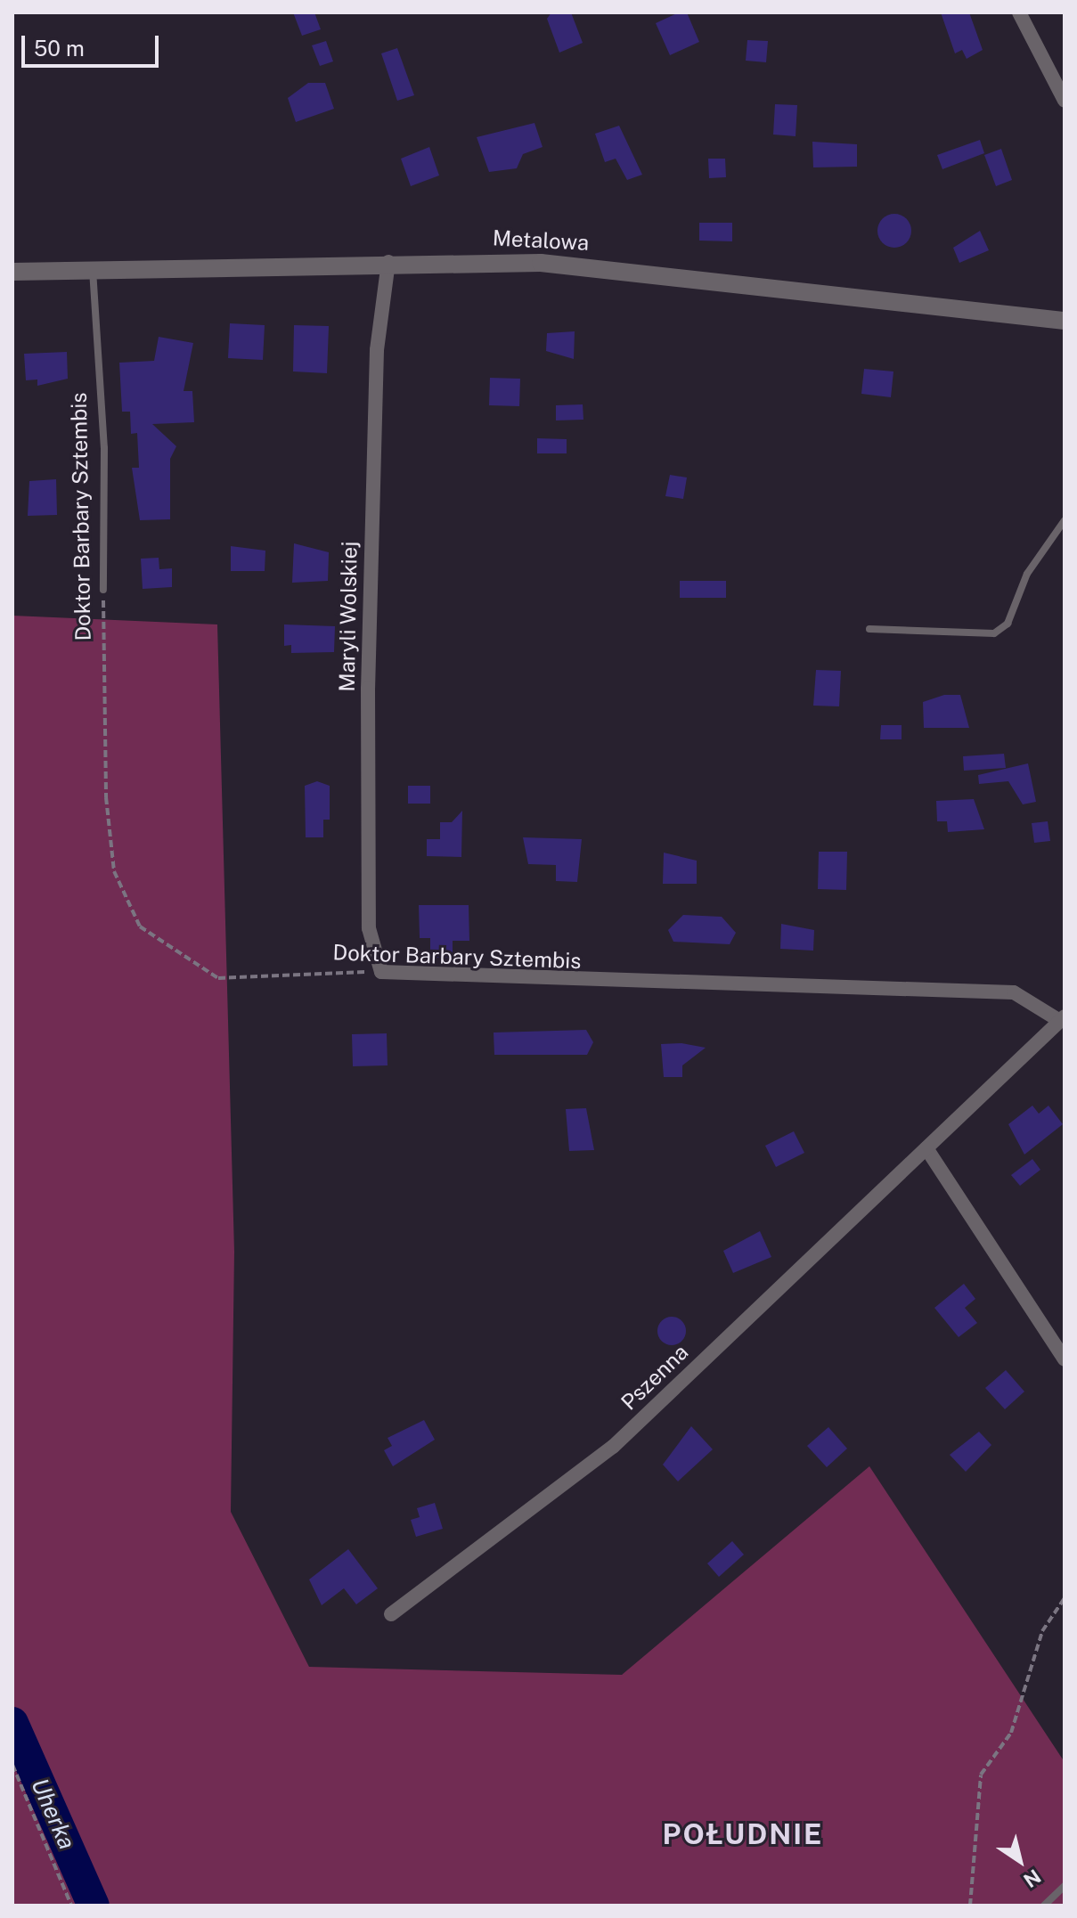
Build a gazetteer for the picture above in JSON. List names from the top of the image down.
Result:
{
  "streets": {
    "street": [
      "Metalowa",
      "Doktor Barbary Sztembis",
      "Maryli Wolskiej",
      "Pszenna"
    ]
  },
  "crossings": [
    ["Metalowa", "Doktor Barbary Sztembis"],
    ["Metalowa", "Maryli Wolskiej"],
    ["Doktor Barbary Sztembis", "Maryli Wolskiej"],
    ["Doktor Barbary Sztembis", "Pszenna"]
  ],
  "districts": ["POŁUDNIE"],
  "water": ["Uherka"],
  "scale_bar": "50 m",
  "north": "bottom right"
}
